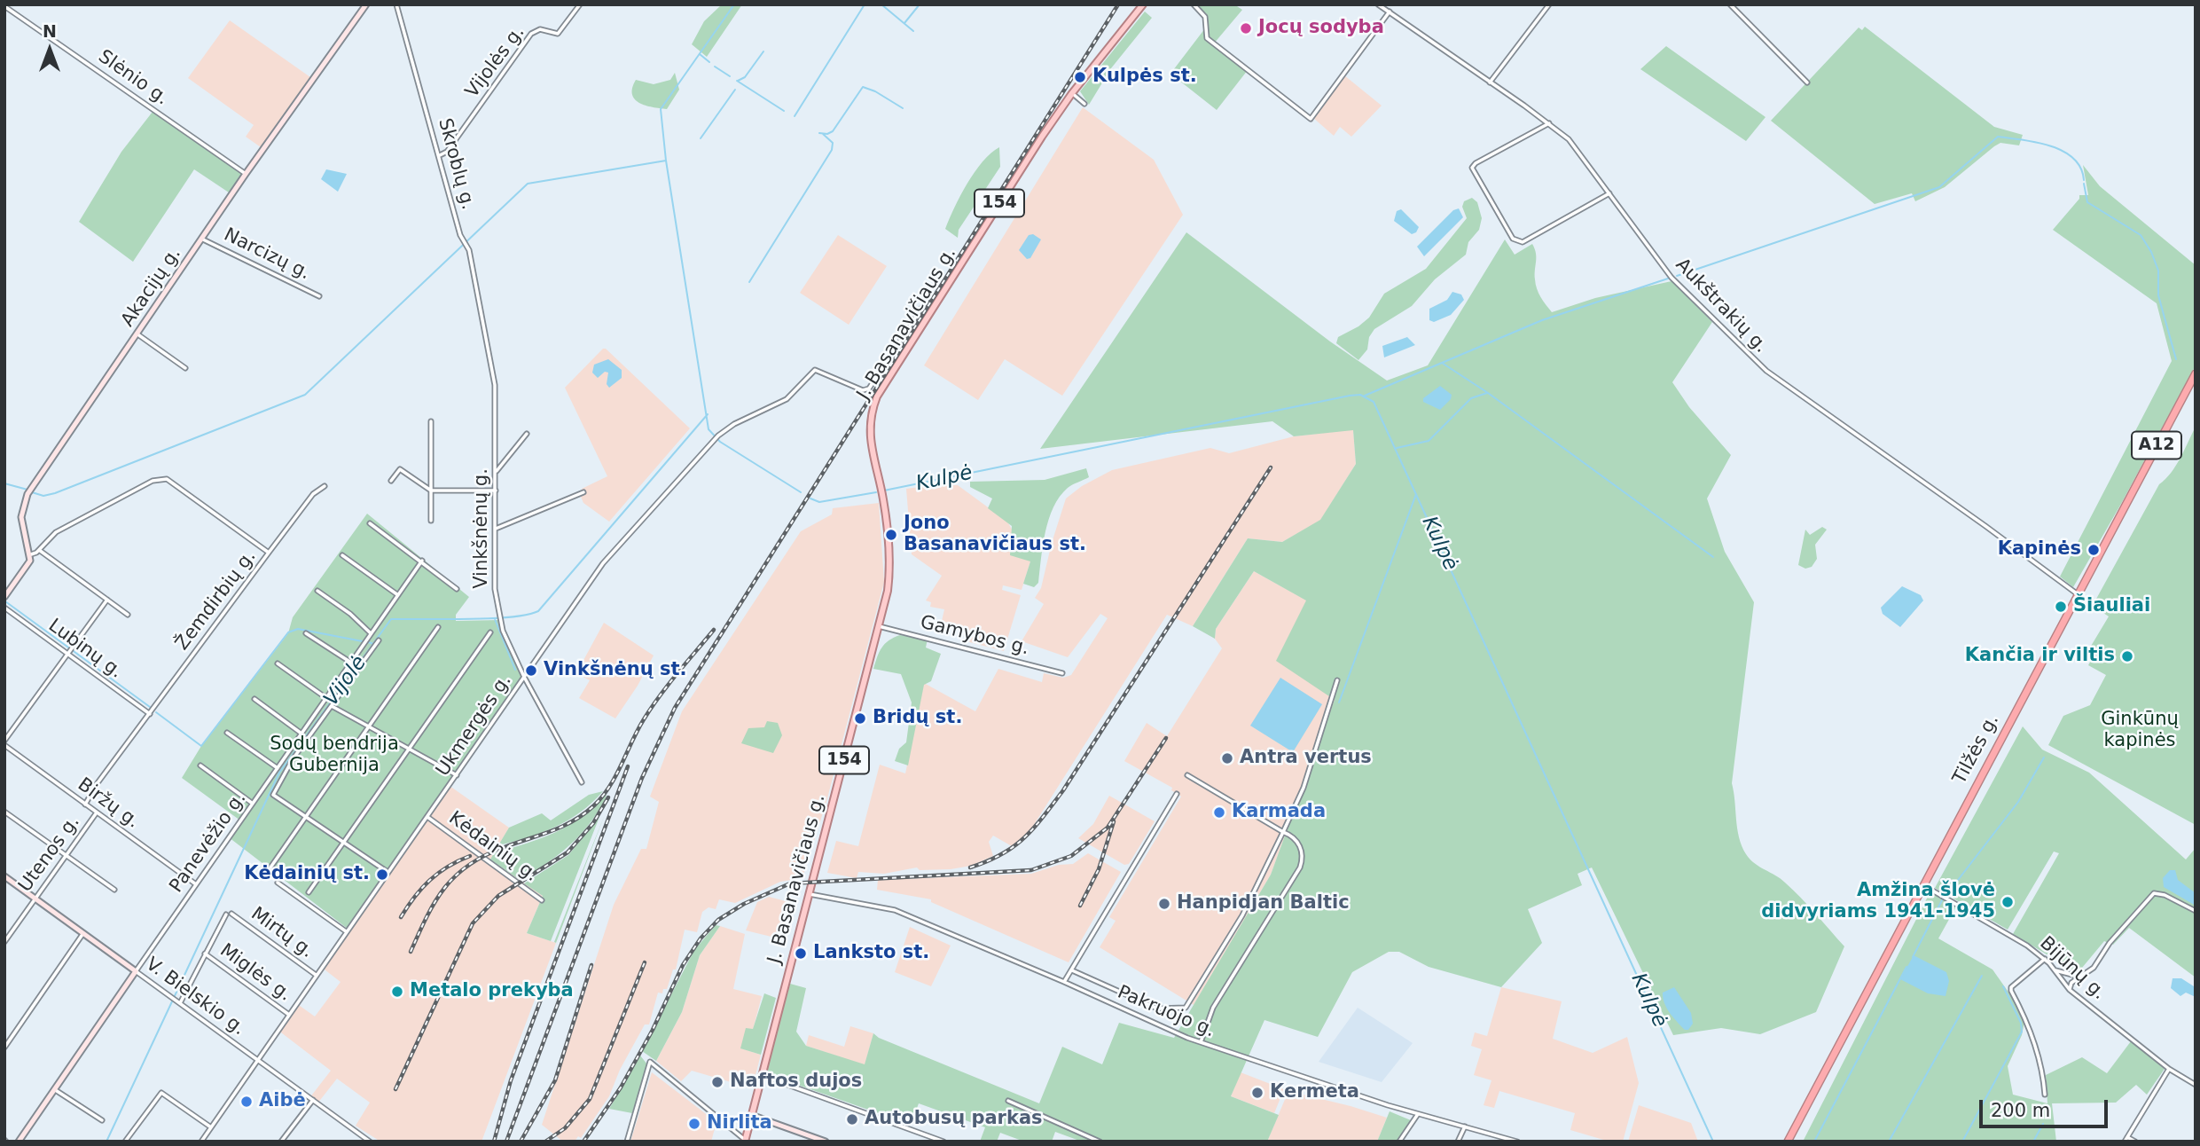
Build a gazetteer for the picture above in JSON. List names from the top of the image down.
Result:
{
  "streets": {
    "highway": ["A12", "Tilžės g."],
    "main road": ["154", "J. Basanavičiaus g."],
    "street": [
      "Vijolės g.",
      "Slėnio g.",
      "Skroblų g.",
      "Narcizų g.",
      "Akacijų g.",
      "Aukštrakių g.",
      "Vinkšnėnų g.",
      "Žemdirbių g.",
      "Gamybos g.",
      "Lubinų g.",
      "Ukmergės g.",
      "Biržų g.",
      "Panevėžio g.",
      "Kėdainių g.",
      "Utenos g.",
      "Mirtų g.",
      "Bijūnų g.",
      "Miglės g.",
      "V. Bielskio g.",
      "Pakruojo g."
    ]
  },
  "crossings": [
    ["Vijolės g.", "Skroblų g."],
    ["Slėnio g.", "Akacijų g."],
    ["Skroblų g.", "Vinkšnėnų g."],
    ["Narcizų g.", "Akacijų g."],
    ["Akacijų g.", "Žemdirbių g."],
    ["Aukštrakių g.", "Tilžės g."],
    ["J. Basanavičiaus g.", "Gamybos g."],
    ["J. Basanavičiaus g.", "Pakruojo g."],
    ["Vinkšnėnų g.", "Ukmergės g."],
    ["Žemdirbių g.", "Lubinų g."],
    ["Žemdirbių g.", "Biržų g."],
    ["Ukmergės g.", "Kėdainių g."],
    ["Ukmergės g.", "Mirtų g."],
    ["Ukmergės g.", "Miglės g."],
    ["Ukmergės g.", "V. Bielskio g."],
    ["Tilžės g.", "Bijūnų g."],
    ["Biržų g.", "Panevėžio g."],
    ["Biržų g.", "Utenos g."],
    ["Panevėžio g.", "V. Bielskio g."],
    ["Utenos g.", "V. Bielskio g."]
  ],
  "water": ["Kulpė", "Vijolė"],
  "parks": ["Ginkūnų kapinės", "Sodų bendrija Gubernija"],
  "places": [
    "Jocų sodyba",
    "Kulpės st.",
    "Jono Basanavičiaus st.",
    "Kapinės",
    "Šiauliai",
    "Kančia ir viltis",
    "Vinkšnėnų st.",
    "Bridų st.",
    "Antra vertus",
    "Karmada",
    "Kėdainių st.",
    "Amžina šlovė didvyriams 1941-1945",
    "Hanpidjan Baltic",
    "Lanksto st.",
    "Metalo prekyba",
    "Naftos dujos",
    "Kermeta",
    "Aibė",
    "Autobusų parkas",
    "Nirlita"
  ],
  "scale_bar": "200 m",
  "north": "top"
}
